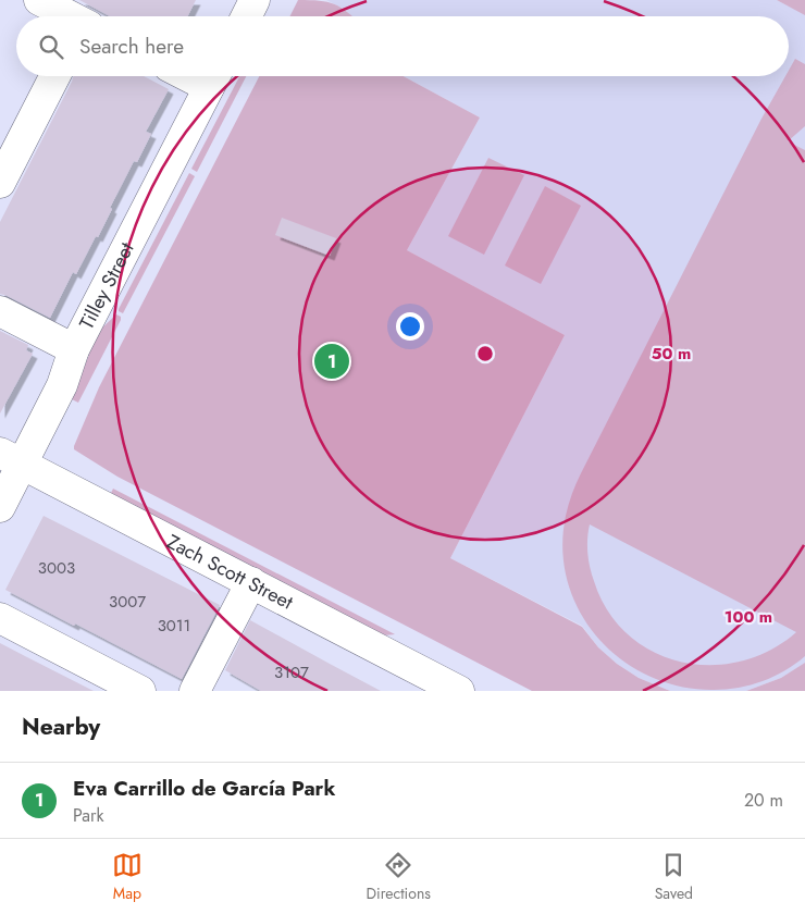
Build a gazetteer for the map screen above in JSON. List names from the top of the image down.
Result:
{
  "streets": {
    "street": ["Tilley Street", "Zach Scott Street"]
  },
  "crossings": [
    ["Tilley Street", "Zach Scott Street"]
  ],
  "house_numbers": [
    "3003",
    "3007",
    "3011",
    "3107"
  ],
  "page": {
    "search": "Search here",
    "pins": "1",
    "heading": "Nearby",
    "list": [
      {
        "mark": "1",
        "name": "Eva Carrillo de García Park",
        "note": "Park",
        "value": "20 m"
      }
    ],
    "nav": ["Map", "Directions", "Saved"]
  },
  "rings": ["50 m", "100 m"]
}
